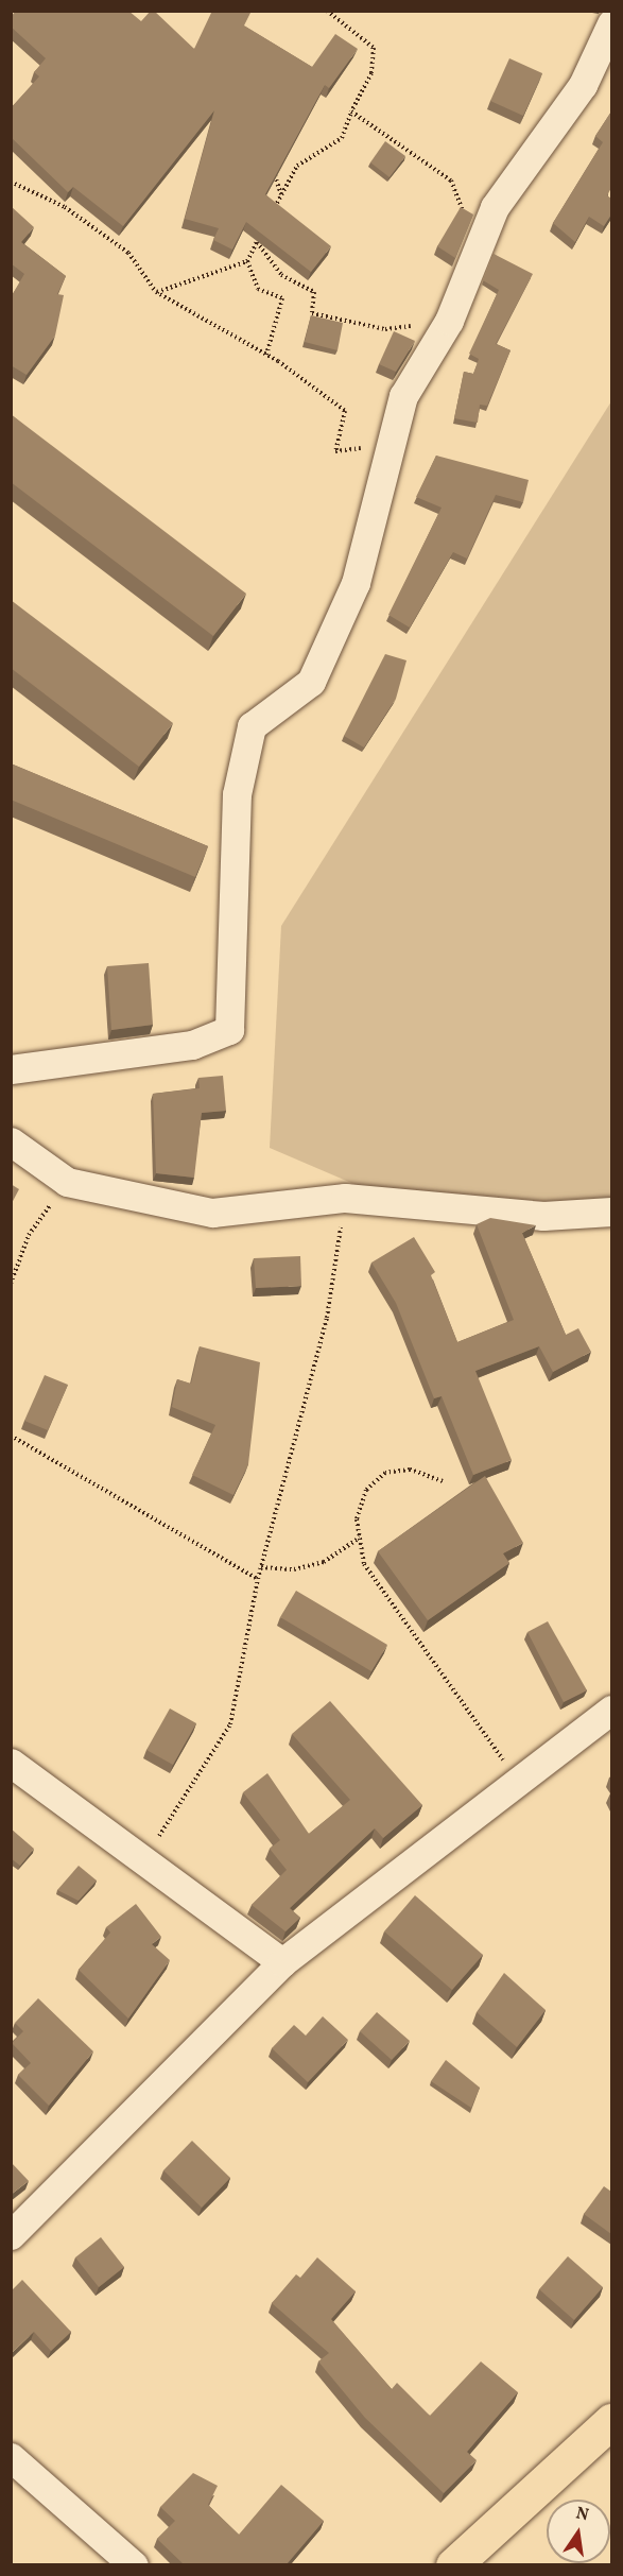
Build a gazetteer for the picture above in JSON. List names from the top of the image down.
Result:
{
  "north": "top"
}
